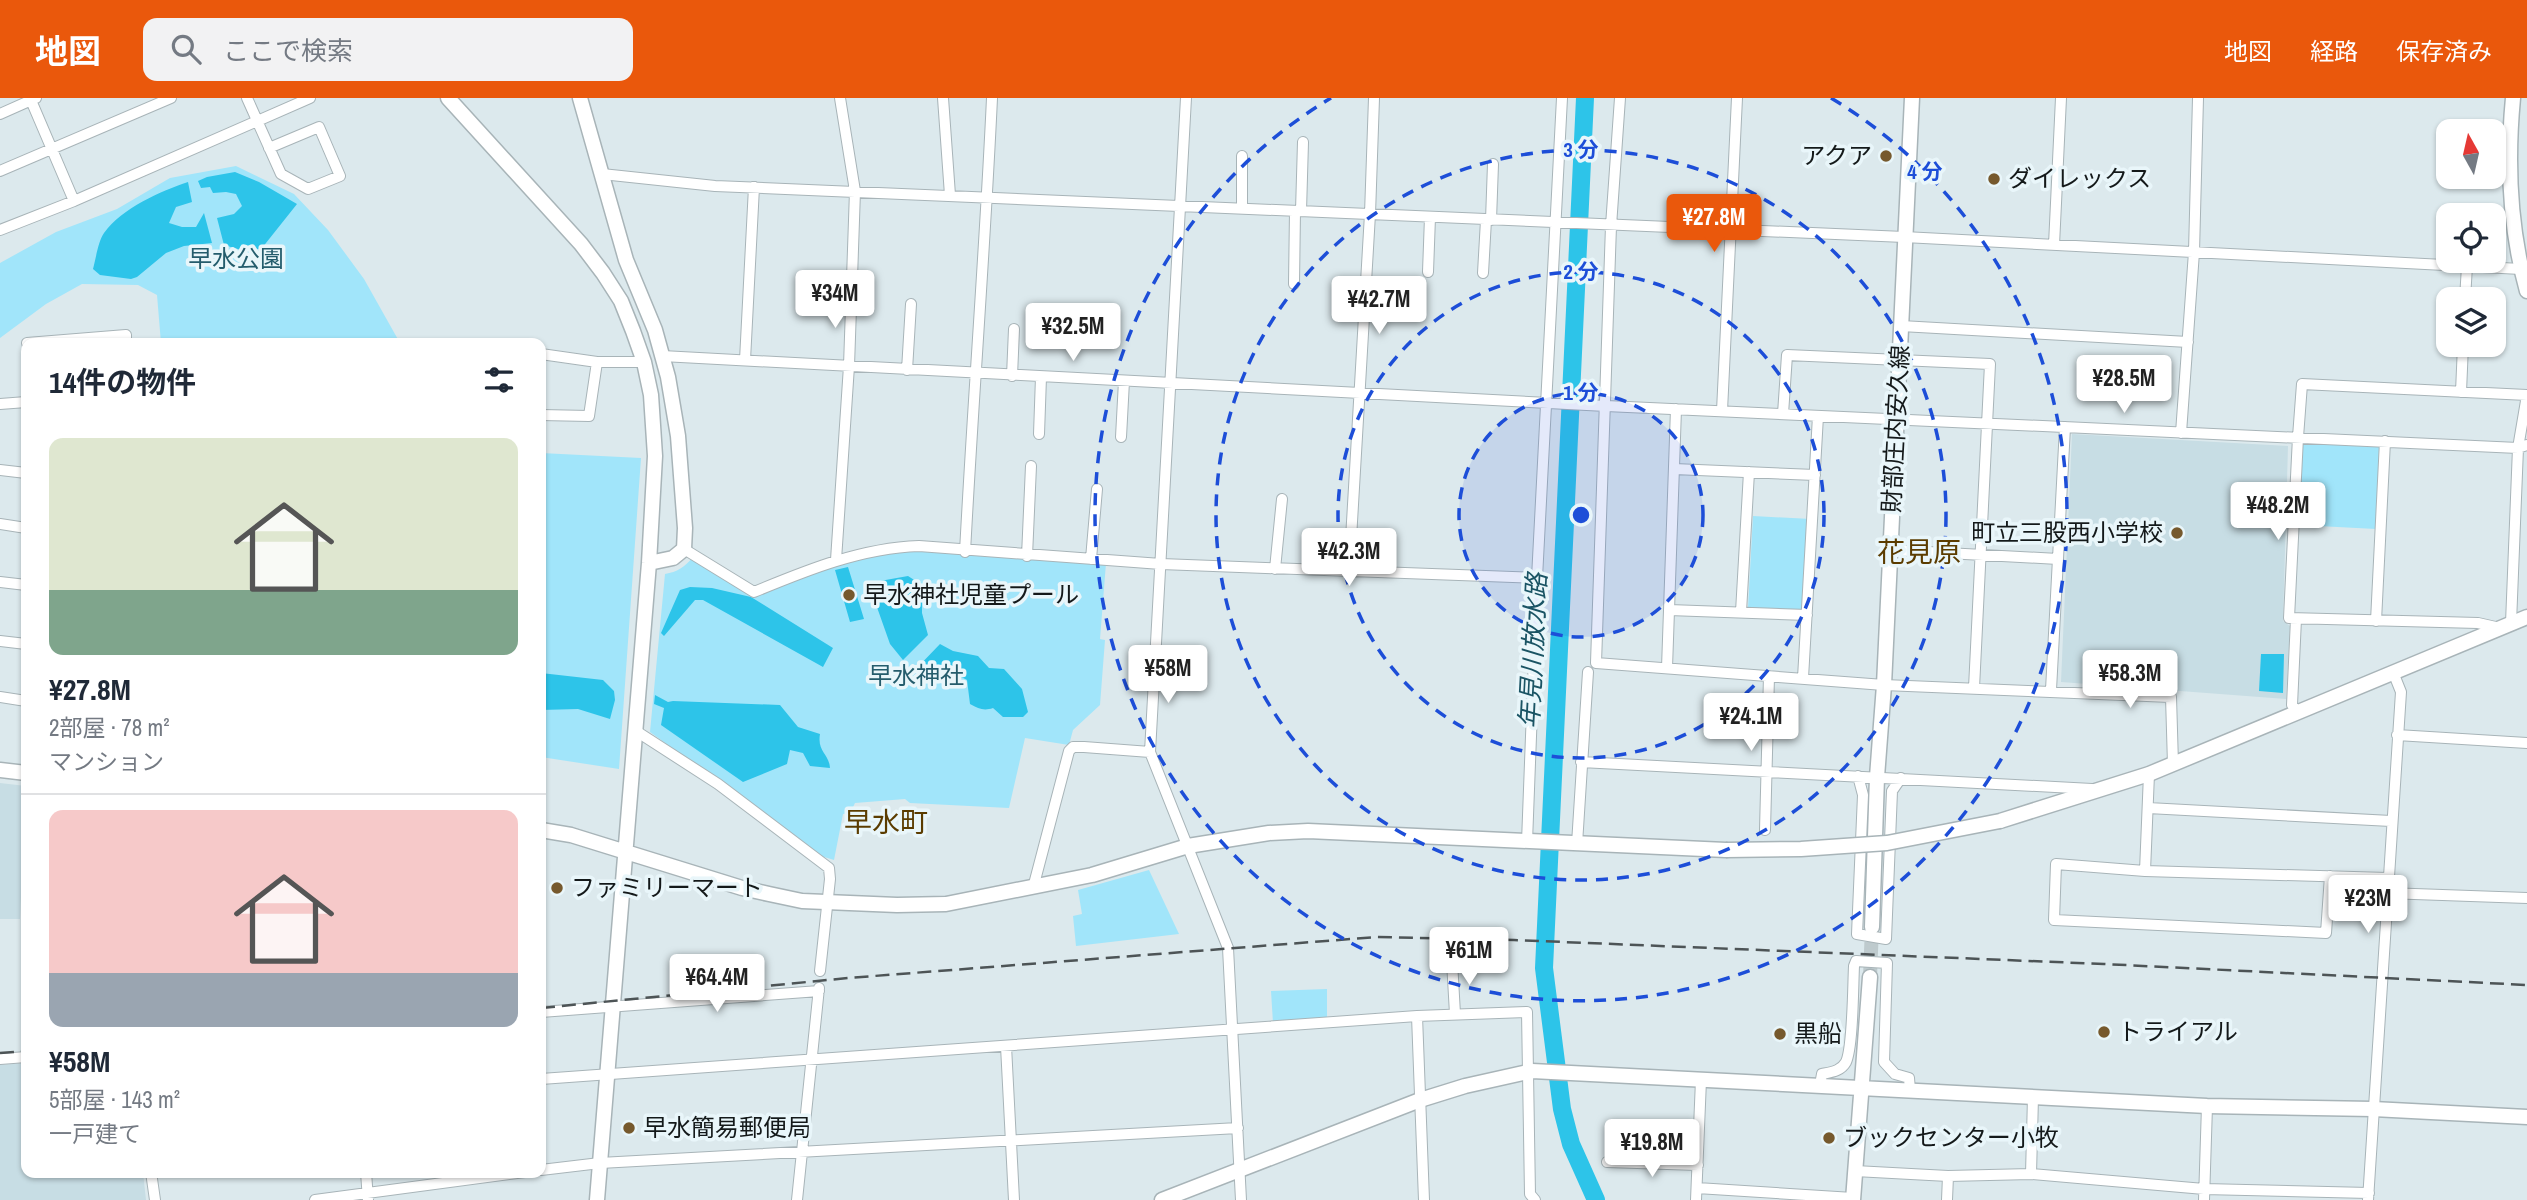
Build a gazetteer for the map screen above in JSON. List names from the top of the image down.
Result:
{
  "streets": {
    "street": ["財部庄内安久線"]
  },
  "districts": ["花見原", "早水町"],
  "water": ["年見川放水路"],
  "parks": ["早水公園", "早水神社"],
  "places": [
    "アクア",
    "ダイレックス",
    "町立三股西小学校",
    "早水神社児童プール",
    "ファミリーマート",
    "トライアル",
    "黒船",
    "早水簡易郵便局",
    "ブックセンター小牧"
  ],
  "north": "top",
  "page": {
    "header": "地図",
    "search": "ここで検索",
    "nav": ["地図", "経路", "保存済み"],
    "price": [
      "¥27.8M",
      "¥34M",
      "¥42.7M",
      "¥32.5M",
      "¥28.5M",
      "¥48.2M",
      "¥42.3M",
      "¥58M",
      "¥58.3M",
      "¥24.1M",
      "¥23M",
      "¥61M",
      "¥64.4M",
      "¥19.8M"
    ],
    "heading": "14件の物件",
    "list": [
      {
        "name": "¥27.8M",
        "note": "2部屋 · 78 m² · マンション"
      },
      {
        "name": "¥58M",
        "note": "5部屋 · 143 m² · 一戸建て"
      }
    ]
  },
  "rings": [
    "3 分",
    "4 分",
    "2 分",
    "1 分"
  ]
}
